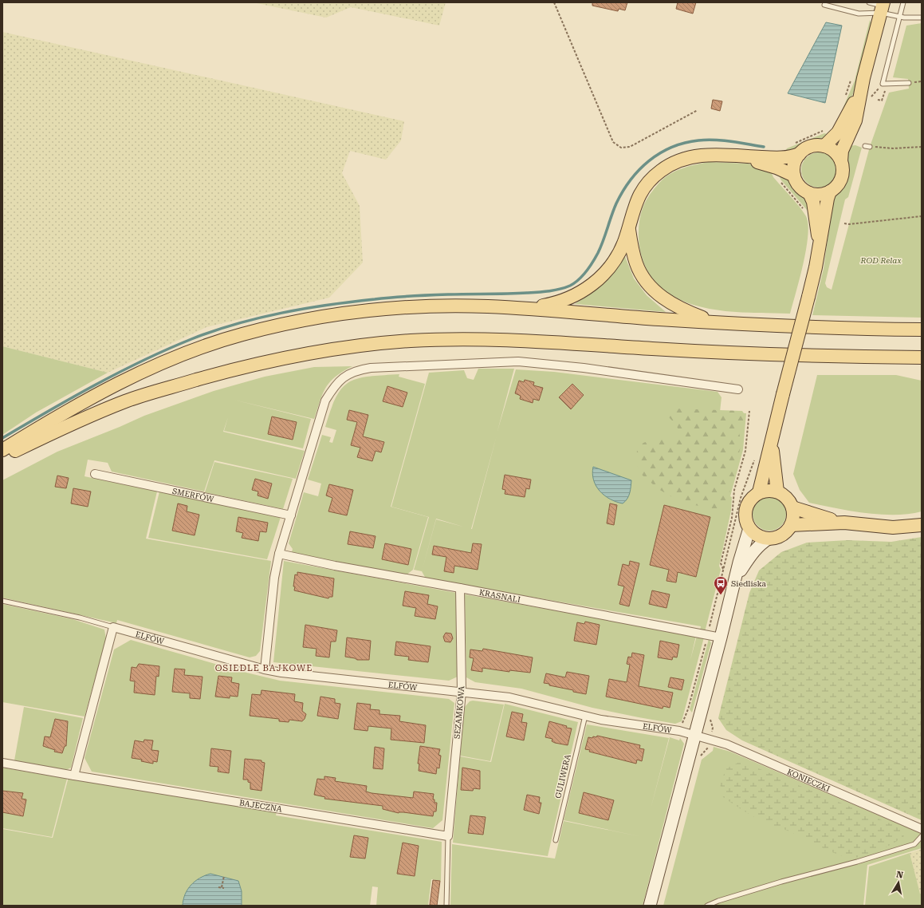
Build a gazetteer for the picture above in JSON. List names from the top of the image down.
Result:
{
  "streets": {
    "street": [
      "SMERFÓW",
      "KRASNALI",
      "ELFÓW",
      "SEZAMKOWA",
      "KONIECZKI",
      "BAJECZNA"
    ],
    "lane": ["GULIWERA"]
  },
  "crossings": [
    ["KRASNALI", "SEZAMKOWA"],
    ["ELFÓW", "SEZAMKOWA"],
    ["ELFÓW", "GULIWERA"],
    ["ELFÓW", "KONIECZKI"],
    ["SEZAMKOWA", "BAJECZNA"]
  ],
  "districts": ["OSIEDLE BAJKOWE"],
  "parks": ["ROD Relax"],
  "places": {
    "bus stop": ["Siedliska"]
  },
  "north": "top"
}
